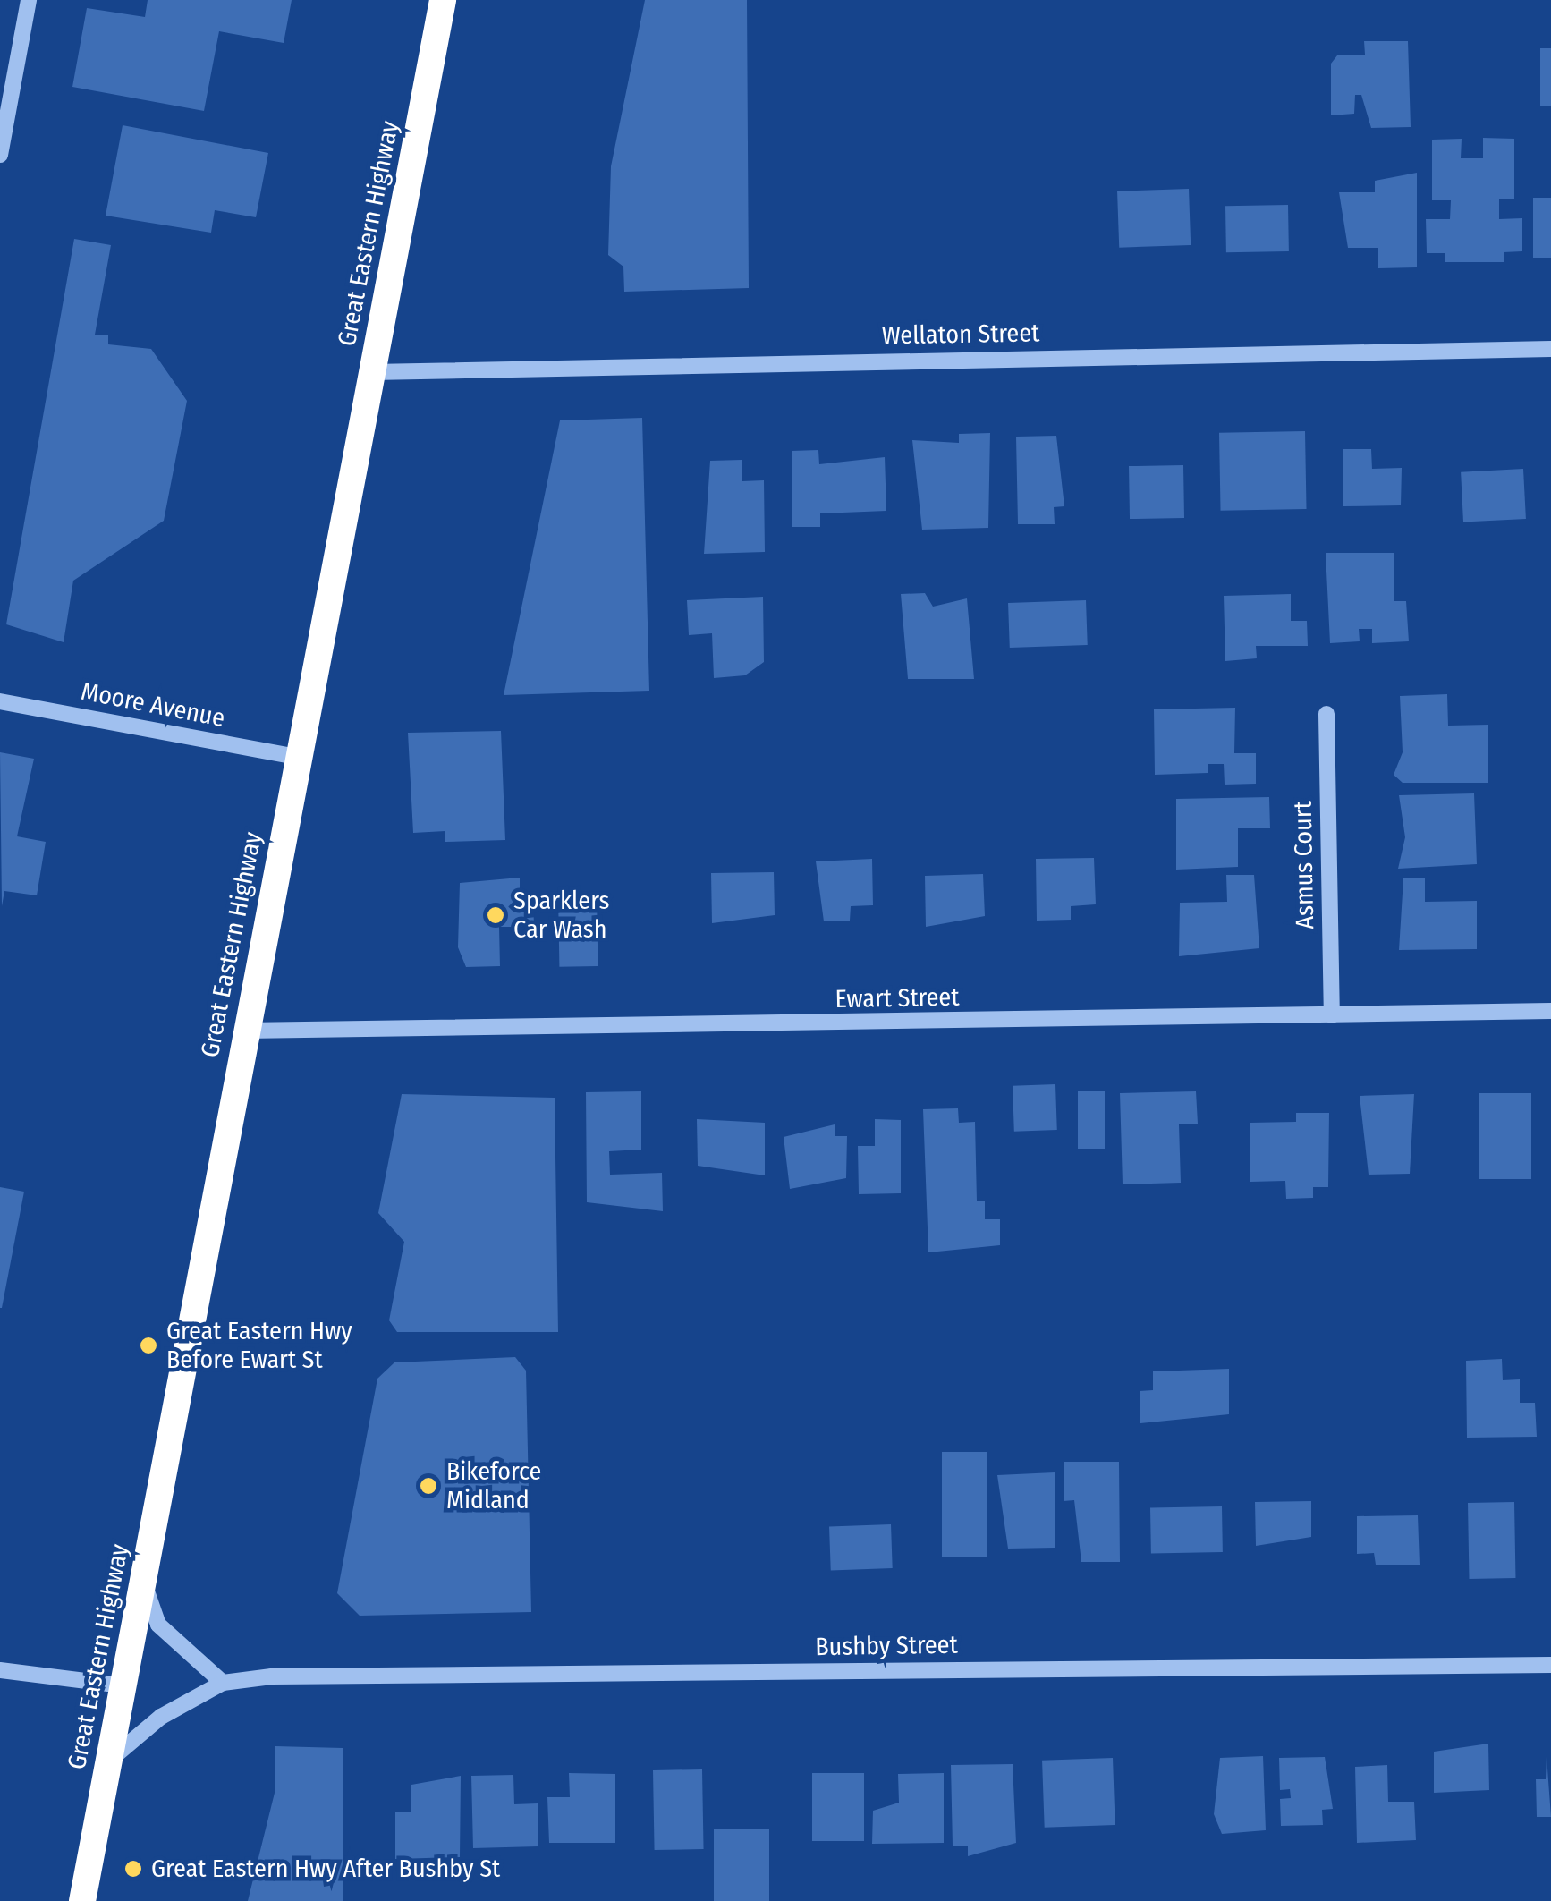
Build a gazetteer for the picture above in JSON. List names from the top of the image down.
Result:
{
  "streets": {
    "highway": ["Great Eastern Highway"],
    "street": [
      "Wellaton Street",
      "Moore Avenue",
      "Asmus Court",
      "Ewart Street",
      "Bushby Street"
    ]
  },
  "crossings": [
    ["Great Eastern Highway", "Wellaton Street"],
    ["Great Eastern Highway", "Moore Avenue"],
    ["Great Eastern Highway", "Ewart Street"],
    ["Great Eastern Highway", "Bushby Street"],
    ["Asmus Court", "Ewart Street"]
  ],
  "places": [
    "Sparklers Car Wash",
    "Great Eastern Hwy Before Ewart St",
    "Bikeforce Midland",
    "Great Eastern Hwy After Bushby St"
  ]
}
